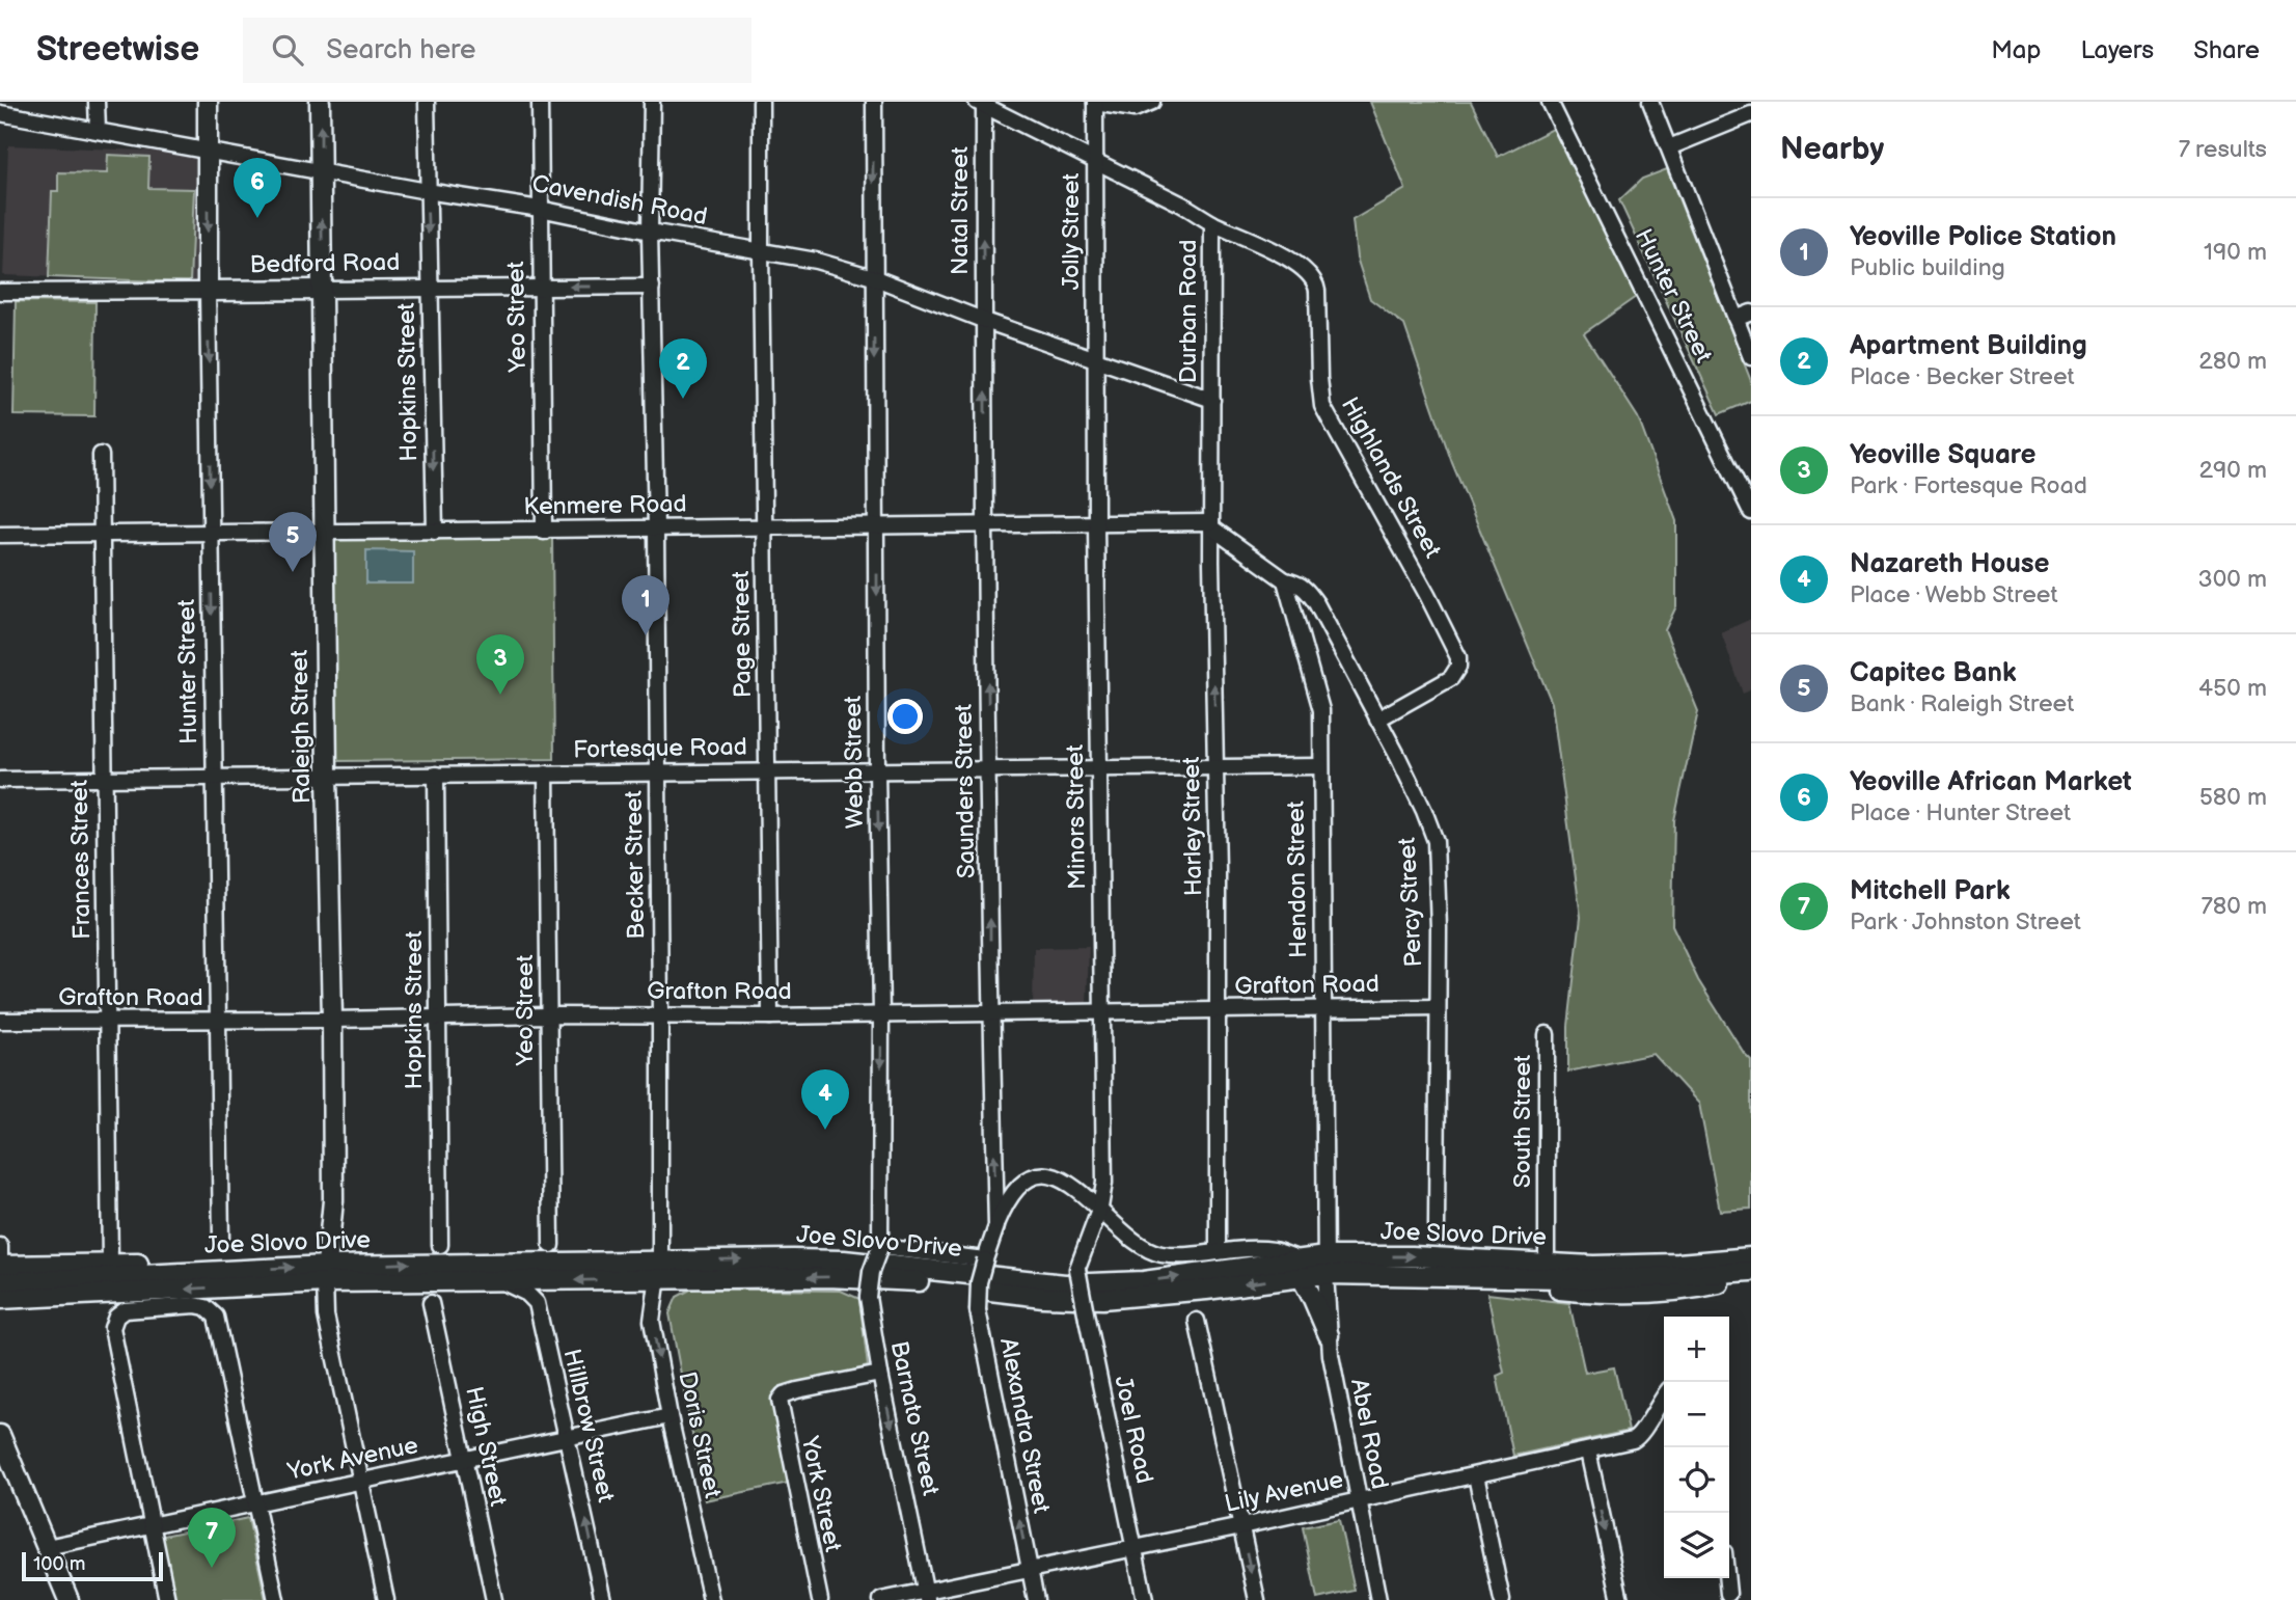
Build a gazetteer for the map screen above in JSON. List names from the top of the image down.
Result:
{
  "streets": {
    "main road": [
      "Bedford Road",
      "Hunter Street",
      "Raleigh Street",
      "Joe Slovo Drive"
    ],
    "street": [
      "Cavendish Road",
      "Natal Street",
      "Jolly Street",
      "Durban Road",
      "Yeo Street",
      "Hopkins Street",
      "Highlands Street",
      "Kenmere Road",
      "Page Street",
      "Fortesque Road",
      "Webb Street",
      "Saunders Street",
      "Minors Street",
      "Harley Street",
      "Frances Street",
      "Becker Street",
      "Hendon Street",
      "Percy Street",
      "Grafton Road",
      "South Street",
      "Barnato Street",
      "Hillbrow Street",
      "Alexandra Street",
      "Joel Road",
      "Abel Road",
      "Doris Street",
      "High Street",
      "York Avenue",
      "Lily Avenue",
      "York Street"
    ]
  },
  "crossings": [
    ["Cavendish Road", "Natal Street"],
    ["Cavendish Road", "Jolly Street"],
    ["Cavendish Road", "Hunter Street"],
    ["Cavendish Road", "Durban Road"],
    ["Cavendish Road", "Yeo Street"],
    ["Cavendish Road", "Hopkins Street"],
    ["Cavendish Road", "Page Street"],
    ["Cavendish Road", "Raleigh Street"],
    ["Cavendish Road", "Webb Street"],
    ["Cavendish Road", "Saunders Street"],
    ["Cavendish Road", "Minors Street"],
    ["Cavendish Road", "Harley Street"],
    ["Cavendish Road", "Becker Street"],
    ["Natal Street", "Highlands Street"],
    ["Natal Street", "Saunders Street"],
    ["Jolly Street", "Highlands Street"],
    ["Jolly Street", "Minors Street"],
    ["Bedford Road", "Hunter Street"],
    ["Bedford Road", "Yeo Street"],
    ["Bedford Road", "Hopkins Street"],
    ["Bedford Road", "Raleigh Street"],
    ["Bedford Road", "Becker Street"],
    ["Hunter Street", "Kenmere Road"],
    ["Hunter Street", "Fortesque Road"],
    ["Hunter Street", "Grafton Road"],
    ["Durban Road", "Highlands Street"],
    ["Durban Road", "Harley Street"],
    ["Yeo Street", "Kenmere Road"],
    ["Yeo Street", "Fortesque Road"],
    ["Yeo Street", "Grafton Road"],
    ["Hopkins Street", "Kenmere Road"],
    ["Hopkins Street", "Fortesque Road"],
    ["Hopkins Street", "Grafton Road"],
    ["Highlands Street", "Percy Street"],
    ["Kenmere Road", "Page Street"],
    ["Kenmere Road", "Raleigh Street"],
    ["Kenmere Road", "Webb Street"],
    ["Kenmere Road", "Saunders Street"],
    ["Kenmere Road", "Minors Street"],
    ["Kenmere Road", "Harley Street"],
    ["Kenmere Road", "Frances Street"],
    ["Kenmere Road", "Becker Street"],
    ["Page Street", "Fortesque Road"],
    ["Page Street", "Grafton Road"],
    ["Raleigh Street", "Fortesque Road"],
    ["Raleigh Street", "Grafton Road"],
    ["Raleigh Street", "Joe Slovo Drive"],
    ["Fortesque Road", "Webb Street"],
    ["Fortesque Road", "Saunders Street"],
    ["Fortesque Road", "Minors Street"],
    ["Fortesque Road", "Harley Street"],
    ["Fortesque Road", "Frances Street"],
    ["Fortesque Road", "Becker Street"],
    ["Fortesque Road", "Hendon Street"],
    ["Webb Street", "Grafton Road"],
    ["Webb Street", "Barnato Street"],
    ["Saunders Street", "Grafton Road"],
    ["Saunders Street", "Alexandra Street"],
    ["Minors Street", "Grafton Road"],
    ["Minors Street", "Joel Road"],
    ["Harley Street", "Grafton Road"],
    ["Frances Street", "Grafton Road"],
    ["Becker Street", "Grafton Road"],
    ["Becker Street", "Joe Slovo Drive"],
    ["Becker Street", "Doris Street"],
    ["Hendon Street", "Percy Street"],
    ["Hendon Street", "Grafton Road"],
    ["Hendon Street", "Joe Slovo Drive"],
    ["Hendon Street", "Abel Road"],
    ["Percy Street", "Grafton Road"],
    ["South Street", "Joe Slovo Drive"],
    ["Joe Slovo Drive", "Hillbrow Street"],
    ["Joe Slovo Drive", "Abel Road"],
    ["Joe Slovo Drive", "Doris Street"],
    ["Barnato Street", "Lily Avenue"],
    ["Barnato Street", "York Street"],
    ["Hillbrow Street", "York Avenue"],
    ["Alexandra Street", "Lily Avenue"],
    ["Joel Road", "Lily Avenue"],
    ["Abel Road", "Lily Avenue"],
    ["Doris Street", "York Avenue"],
    ["High Street", "York Avenue"]
  ],
  "one_way": [
    "Natal Street",
    "Hunter Street",
    "Hopkins Street",
    "Webb Street",
    "Saunders Street",
    "Barnato Street",
    "Hillbrow Street",
    "Alexandra Street",
    "Doris Street"
  ],
  "scale_bar": "100 m",
  "page": {
    "header": "Streetwise",
    "search": "Search here",
    "nav": ["Map", "Layers", "Share"],
    "heading": ["Nearby", "7 results"],
    "pins": [
      "6",
      "2",
      "5",
      "1",
      "3",
      "4",
      "7"
    ],
    "list": [
      {
        "mark": "1",
        "name": "Yeoville Police Station",
        "note": "Public building",
        "value": "190 m"
      },
      {
        "mark": "2",
        "name": "Apartment Building",
        "note": "Place · Becker Street",
        "value": "280 m"
      },
      {
        "mark": "3",
        "name": "Yeoville Square",
        "note": "Park · Fortesque Road",
        "value": "290 m"
      },
      {
        "mark": "4",
        "name": "Nazareth House",
        "note": "Place · Webb Street",
        "value": "300 m"
      },
      {
        "mark": "5",
        "name": "Capitec Bank",
        "note": "Bank · Raleigh Street",
        "value": "450 m"
      },
      {
        "mark": "6",
        "name": "Yeoville African Market",
        "note": "Place · Hunter Street",
        "value": "580 m"
      },
      {
        "mark": "7",
        "name": "Mitchell Park",
        "note": "Park · Johnston Street",
        "value": "780 m"
      }
    ],
    "map_buttons": ["+", "−"],
    "scale": "100 m"
  }
}
